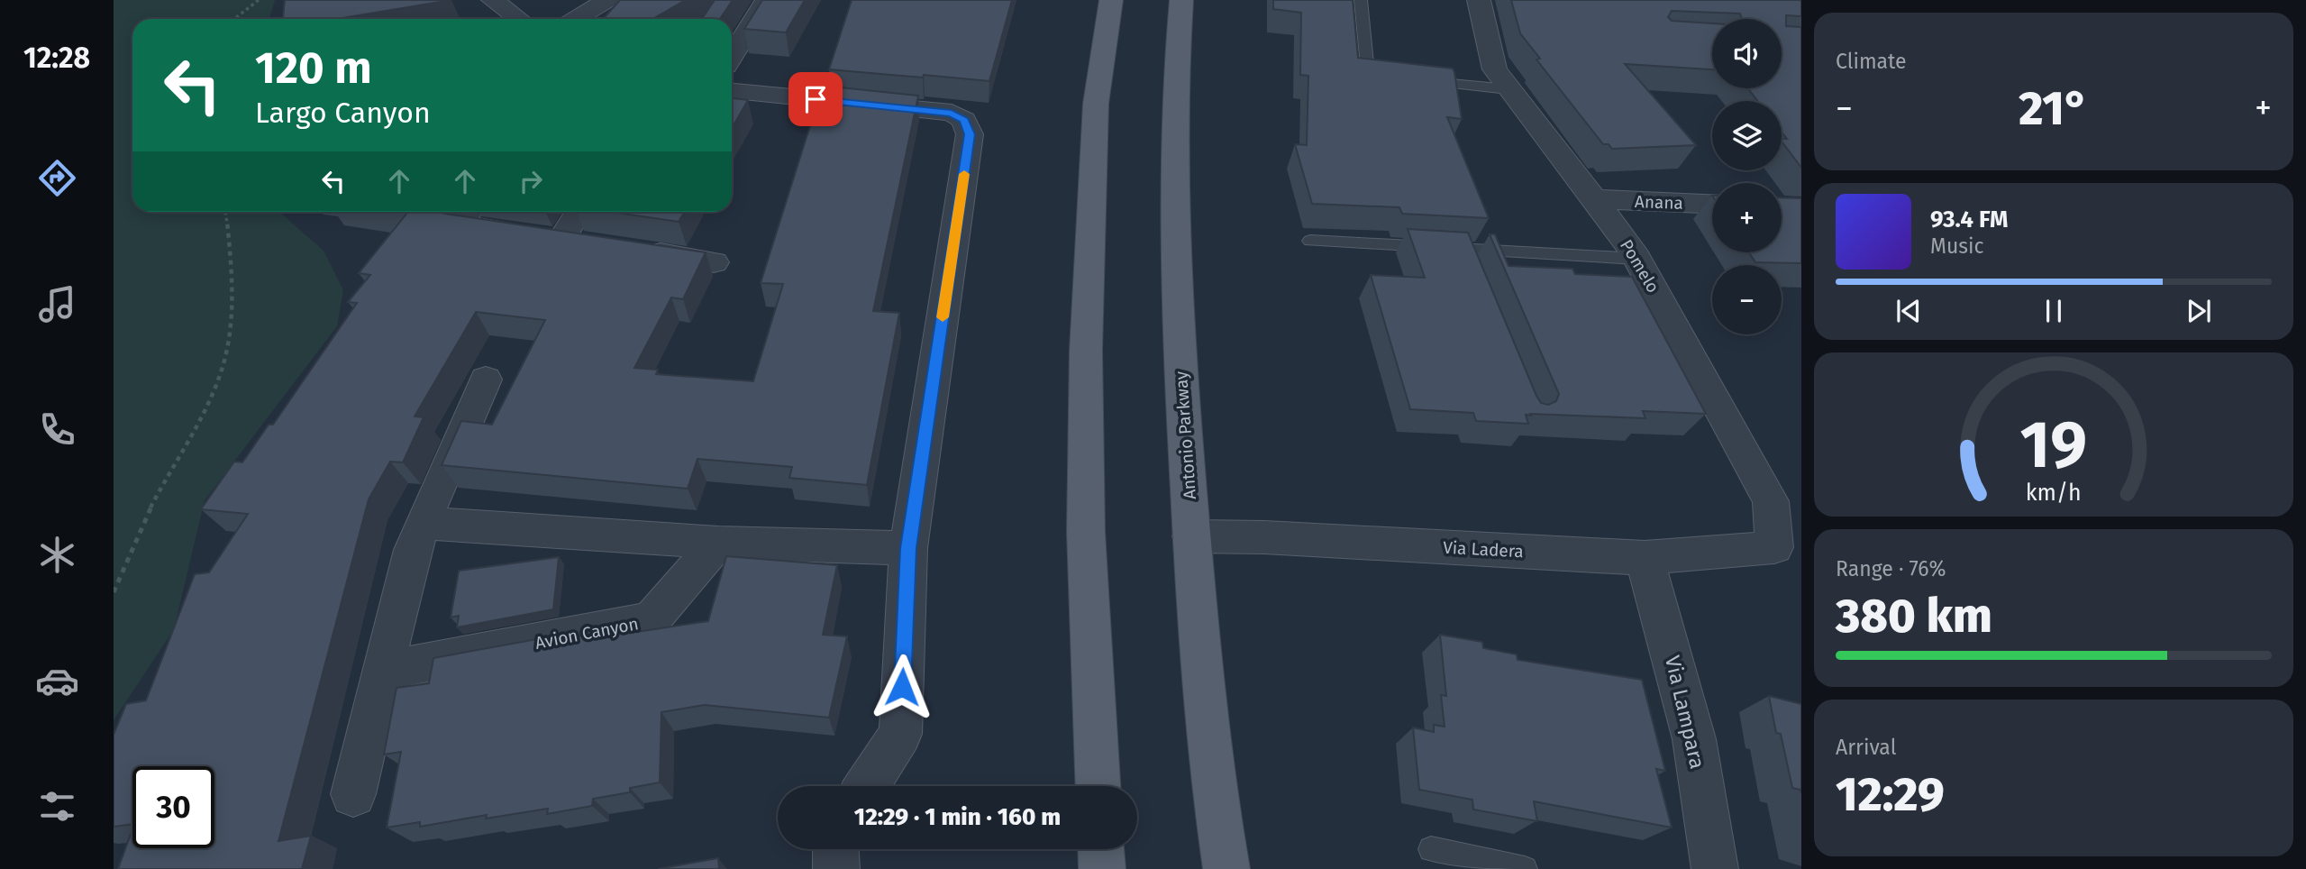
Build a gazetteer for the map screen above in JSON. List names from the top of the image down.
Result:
{
  "streets": {
    "main road": ["Antonio Parkway"],
    "street": [
      "Anana",
      "Pomelo",
      "Via Ladera",
      "Avion Canyon",
      "Via Lampara"
    ]
  },
  "crossings": [
    ["Anana", "Pomelo"],
    ["Pomelo", "Via Ladera"],
    ["Antonio Parkway", "Via Ladera"],
    ["Via Ladera", "Via Lampara"]
  ],
  "page": {
    "tabs": "12:28",
    "tile": [
      "Climate",
      ["Range · 76%", "380 km"],
      ["Arrival", "12:29"]
    ],
    "map_buttons": ["+", "−"],
    "turn": ["120 m", "Largo Canyon"],
    "heat": ["−", "21°", "+"],
    "song": ["93.4 FM", "Music"],
    "limit": "30",
    "trip": "12:29 · 1 min · 160 m",
    "gauge": ["19", "km/h"]
  }
}
